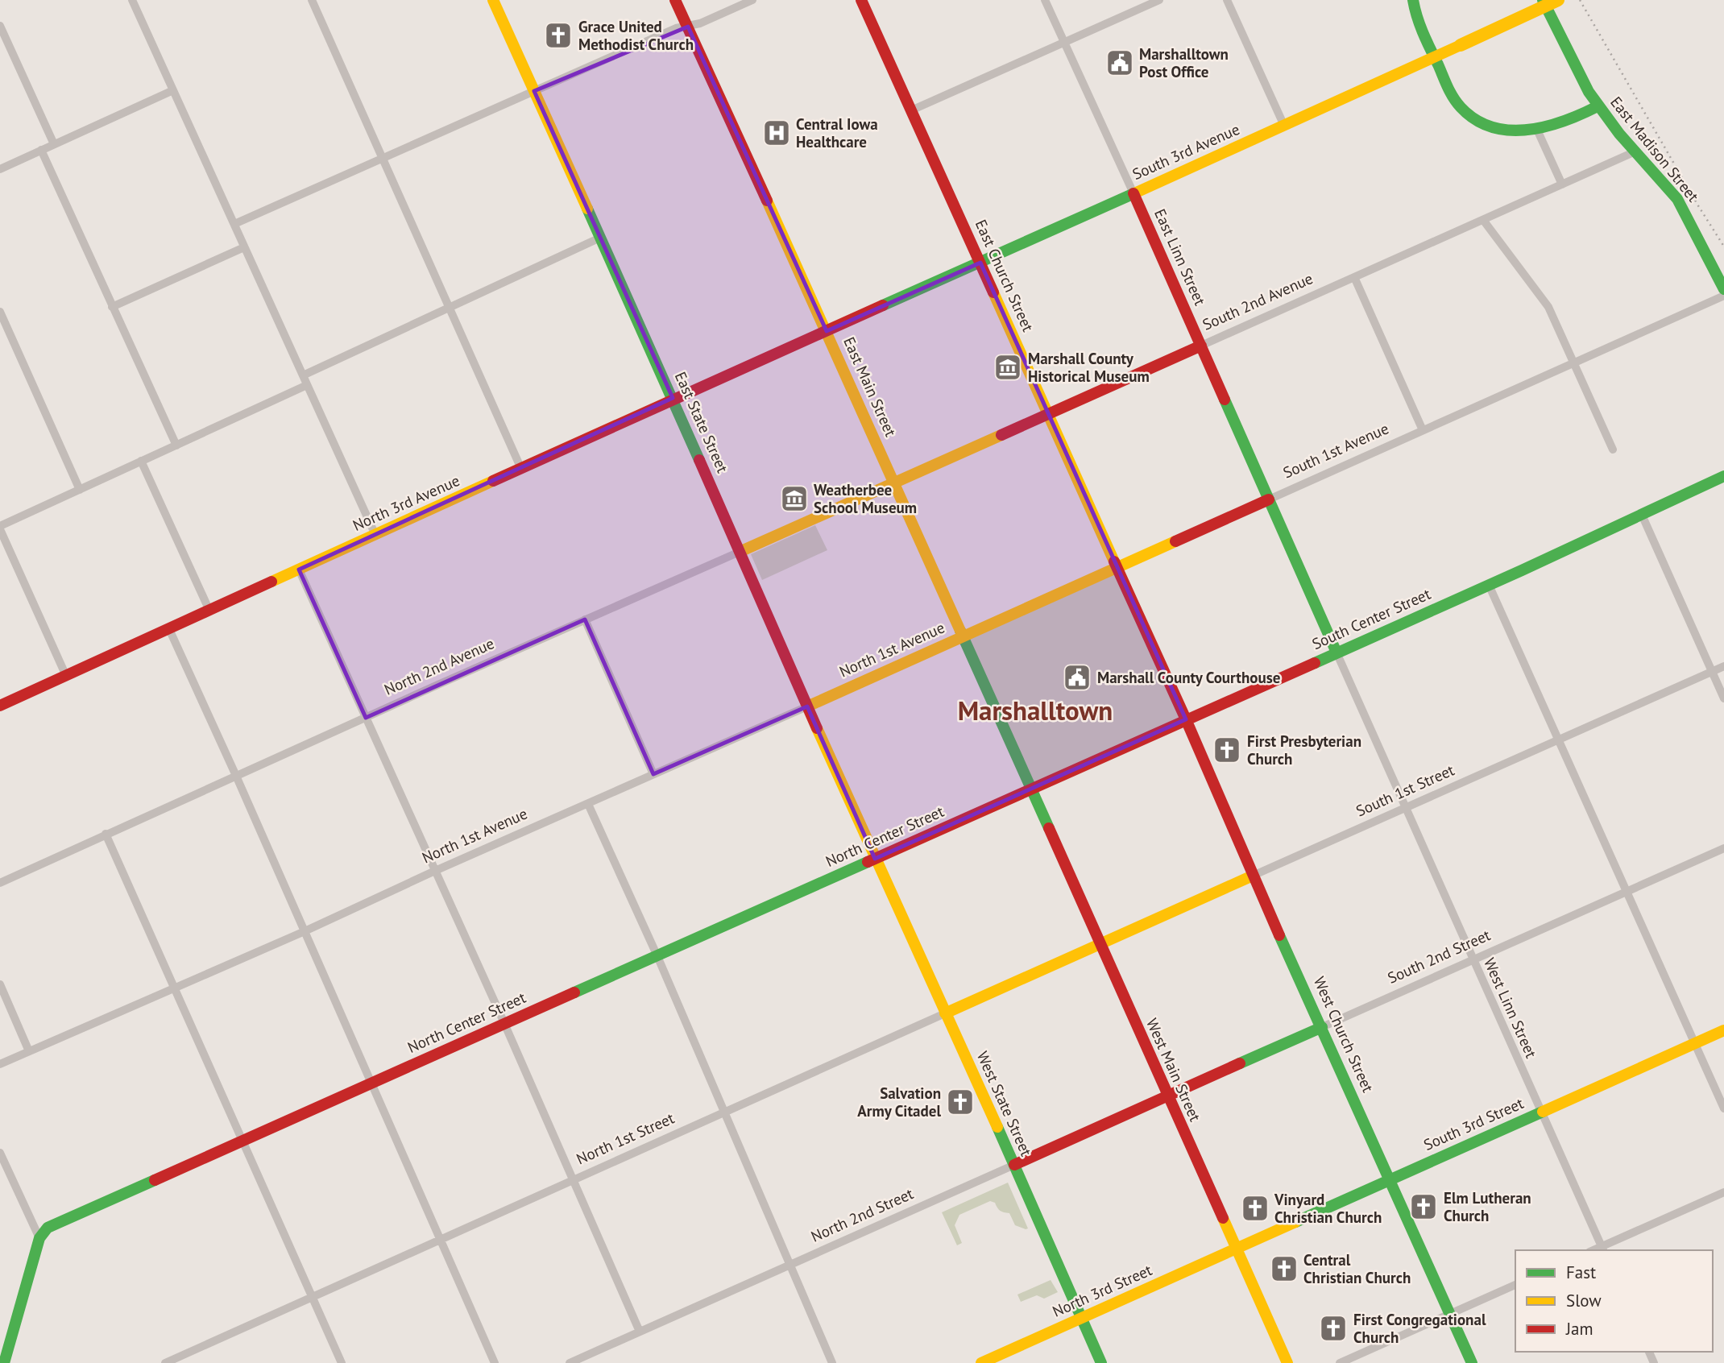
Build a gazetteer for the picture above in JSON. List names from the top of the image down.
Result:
{
  "streets": {
    "street": [
      "East Madison Street",
      "South 3rd Avenue",
      "East Linn Street",
      "East Church Street",
      "South 2nd Avenue",
      "East Main Street",
      "East State Street",
      "South 1st Avenue",
      "North 3rd Avenue",
      "South Center Street",
      "North 1st Avenue",
      "North 2nd Avenue",
      "South 1st Street",
      "North Center Street",
      "South 2nd Street",
      "West Linn Street",
      "West Church Street",
      "West Main Street",
      "West State Street",
      "South 3rd Street",
      "North 1st Street",
      "North 2nd Street",
      "North 3rd Street"
    ]
  },
  "crossings": [
    ["East Madison Street", "South 2nd Avenue"],
    ["South 3rd Avenue", "East Linn Street"],
    ["South 3rd Avenue", "East Church Street"],
    ["South 3rd Avenue", "East Main Street"],
    ["South 3rd Avenue", "North 3rd Avenue"],
    ["East Linn Street", "South 2nd Avenue"],
    ["East Linn Street", "South 1st Avenue"],
    ["East Linn Street", "South Center Street"],
    ["East Linn Street", "West Linn Street"],
    ["East Church Street", "South 2nd Avenue"],
    ["East Church Street", "South 1st Avenue"],
    ["East Church Street", "South Center Street"],
    ["East Church Street", "West Church Street"],
    ["South 2nd Avenue", "East Main Street"],
    ["South 2nd Avenue", "North 2nd Avenue"],
    ["East Main Street", "South 1st Avenue"],
    ["East Main Street", "North 3rd Avenue"],
    ["East Main Street", "South Center Street"],
    ["East Main Street", "North 1st Avenue"],
    ["East Main Street", "North 2nd Avenue"],
    ["East Main Street", "North Center Street"],
    ["East Main Street", "West Main Street"],
    ["East State Street", "North 3rd Avenue"],
    ["East State Street", "North 1st Avenue"],
    ["East State Street", "North 2nd Avenue"],
    ["East State Street", "North Center Street"],
    ["East State Street", "West State Street"],
    ["South 1st Avenue", "North 1st Avenue"],
    ["South Center Street", "North Center Street"],
    ["South Center Street", "West Linn Street"],
    ["South Center Street", "West Church Street"],
    ["South Center Street", "West Main Street"],
    ["South 1st Street", "West Linn Street"],
    ["South 1st Street", "West Church Street"],
    ["South 1st Street", "West Main Street"],
    ["South 1st Street", "North 1st Street"],
    ["North Center Street", "West Main Street"],
    ["North Center Street", "West State Street"],
    ["South 2nd Street", "West Linn Street"],
    ["South 2nd Street", "West Church Street"],
    ["South 2nd Street", "West Main Street"],
    ["South 2nd Street", "North 2nd Street"],
    ["West Linn Street", "South 3rd Street"],
    ["West Church Street", "South 3rd Street"],
    ["West Main Street", "South 3rd Street"],
    ["West Main Street", "North 1st Street"],
    ["West Main Street", "North 2nd Street"],
    ["West Main Street", "North 3rd Street"],
    ["West State Street", "North 1st Street"],
    ["West State Street", "North 2nd Street"],
    ["West State Street", "North 3rd Street"],
    ["South 3rd Street", "North 3rd Street"]
  ],
  "districts": ["Marshalltown"],
  "places": {
    "church": [
      "Grace United Methodist Church",
      "First Presbyterian Church",
      "Salvation Army Citadel",
      "Elm Lutheran Church",
      "Vinyard Christian Church",
      "Central Christian Church",
      "First Congregational Church"
    ],
    "public building": ["Marshalltown Post Office", "Marshall County Courthouse"],
    "hospital": ["Central Iowa Healthcare"],
    "museum": ["Marshall County Historical Museum", "Weatherbee School Museum"]
  },
  "legend": ["Fast", "Slow", "Jam"]
}
